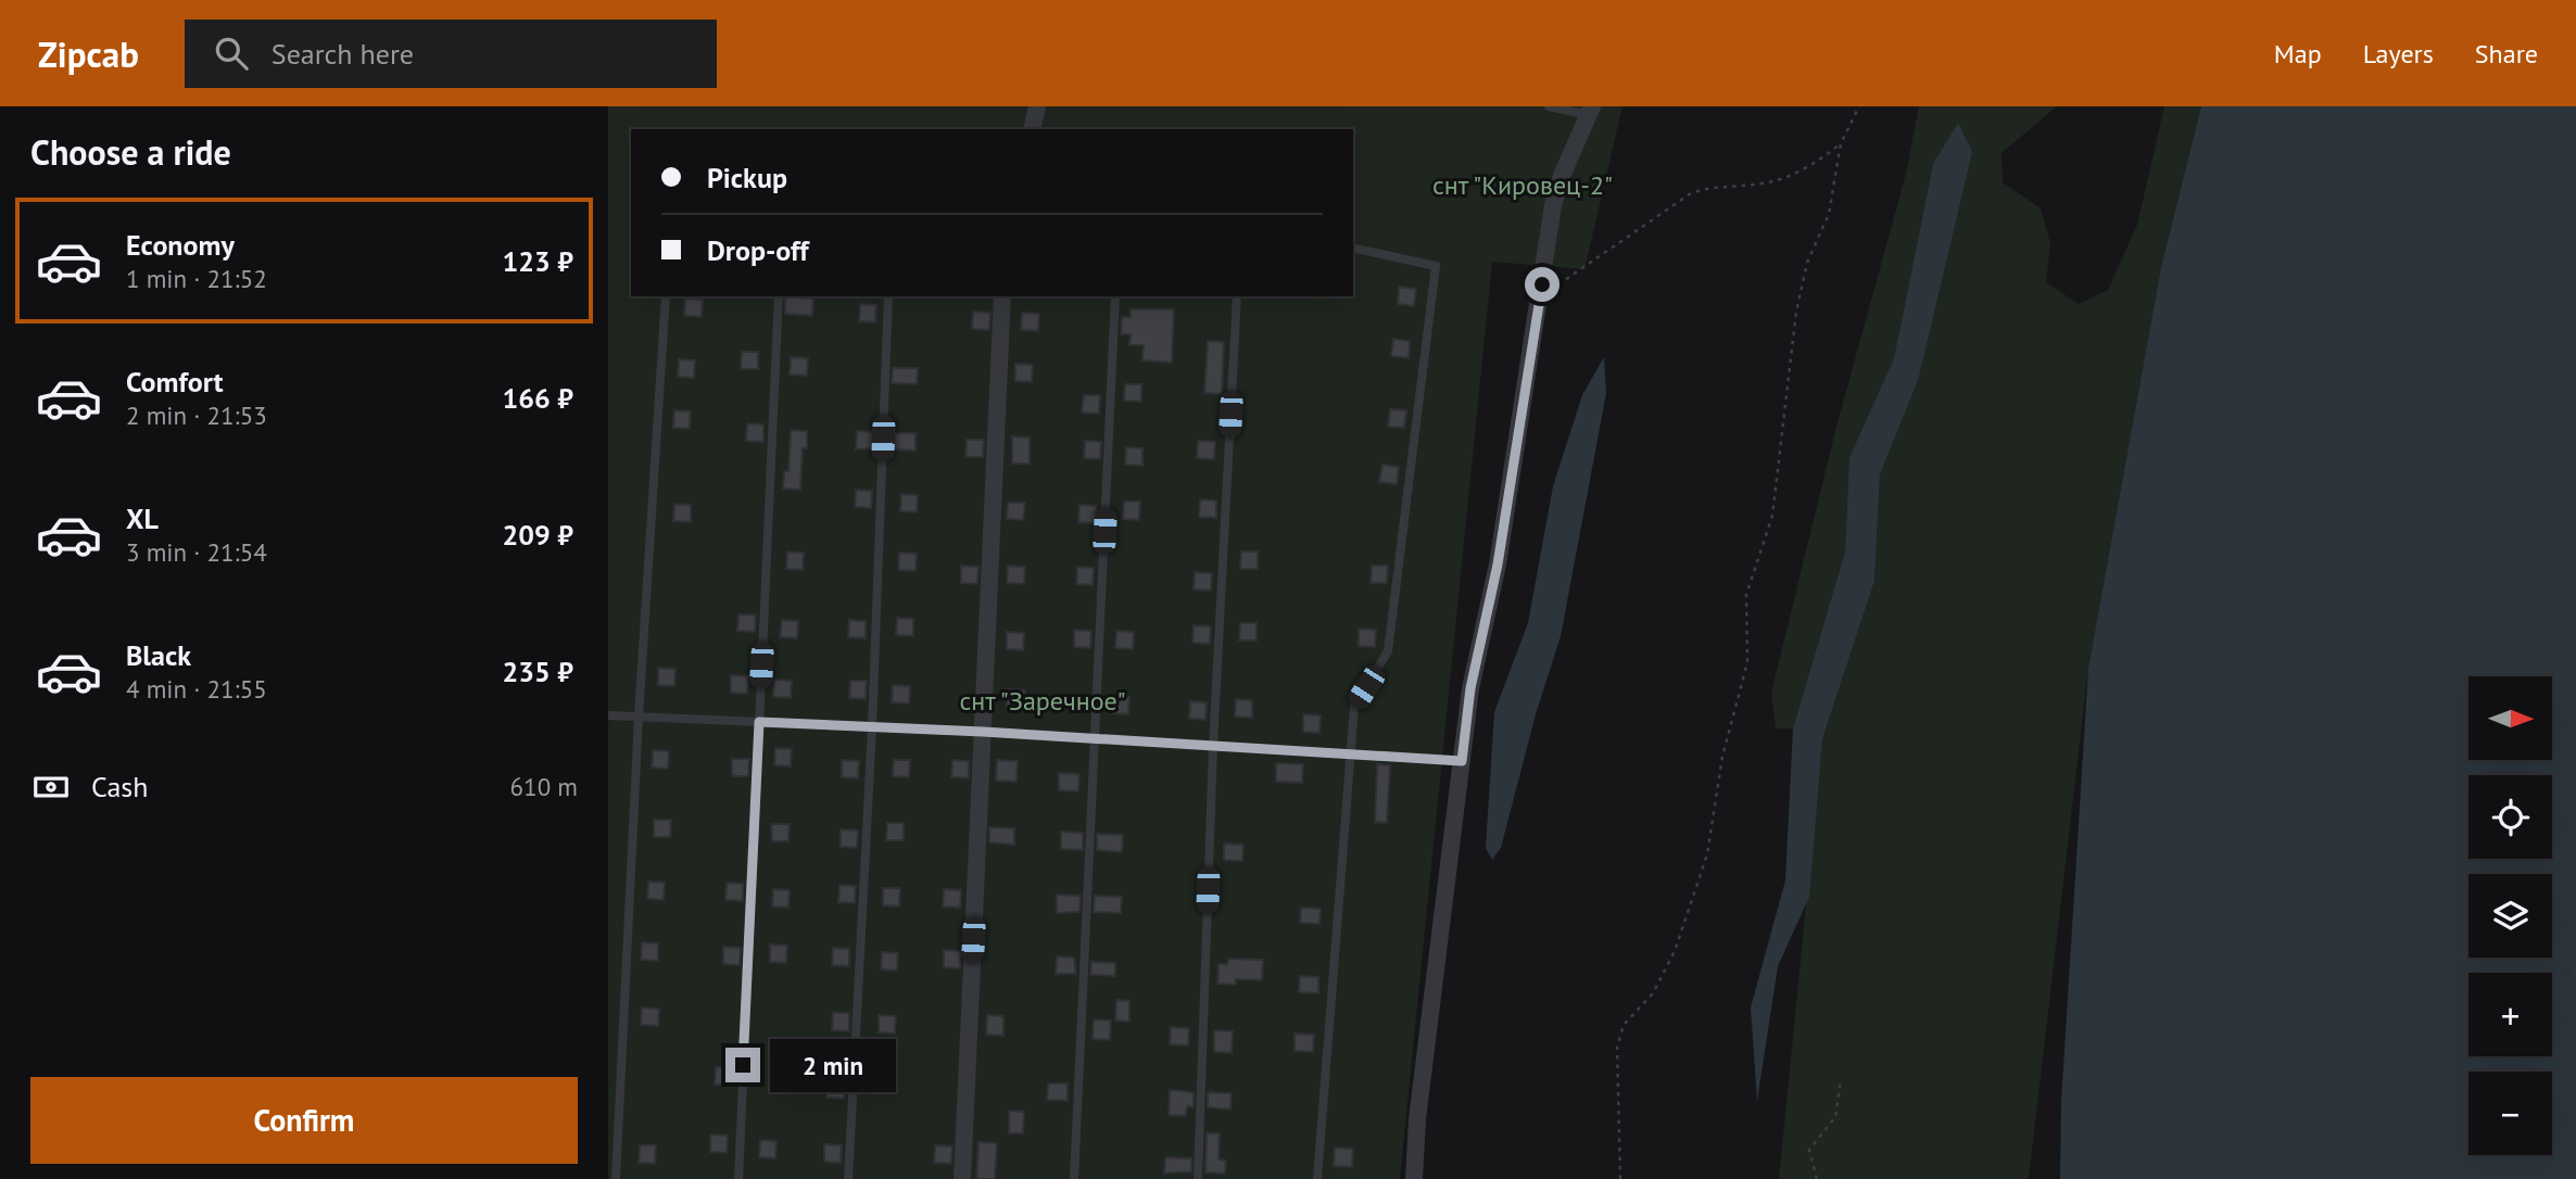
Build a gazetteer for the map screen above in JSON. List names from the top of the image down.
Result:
{
  "parks": ["снт \"Кировец-2\"", "снт \"Заречное\""],
  "north": "right",
  "page": {
    "header": "Zipcab",
    "search": "Search here",
    "nav": ["Map", "Layers", "Share"],
    "heading": "Choose a ride",
    "banner": ["Pickup", "Drop-off"],
    "list": [
      {
        "name": "Economy",
        "note": "1 min · 21:52",
        "value": "123 ₽"
      },
      {
        "name": "Comfort",
        "note": "2 min · 21:53",
        "value": "166 ₽"
      },
      {
        "name": "XL",
        "note": "3 min · 21:54",
        "value": "209 ₽"
      },
      {
        "name": "Black",
        "note": "4 min · 21:55",
        "value": "235 ₽"
      }
    ],
    "map_buttons": ["+", "−"],
    "pay": ["Cash", "610 m"],
    "bubble": "2 min",
    "buttons": "Confirm"
  }
}
